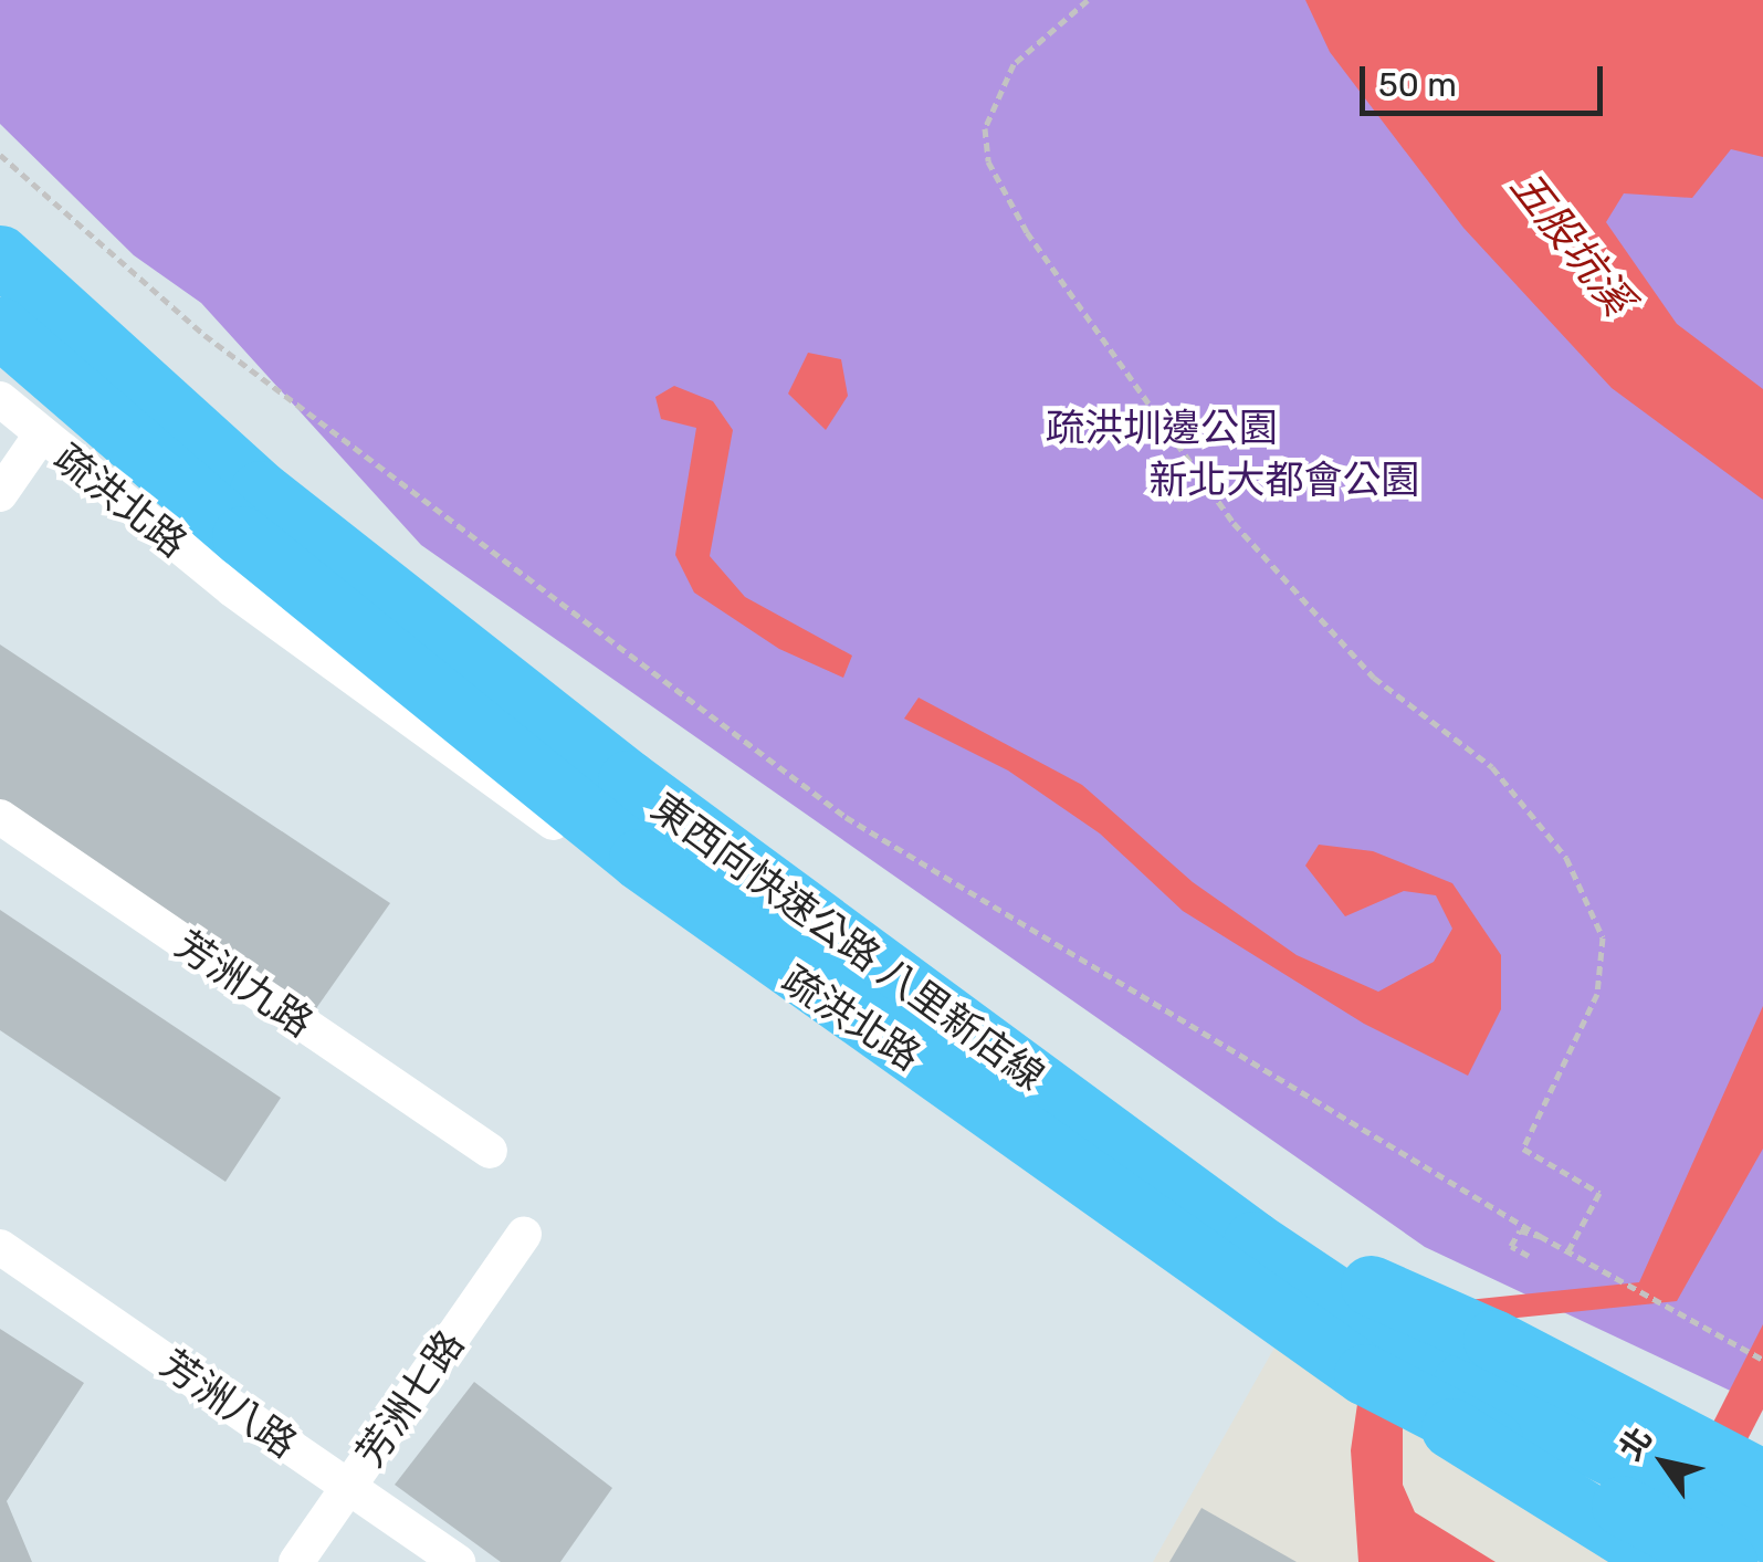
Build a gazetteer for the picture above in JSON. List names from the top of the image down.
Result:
{
  "streets": {
    "highway": ["東西向快速公路 八里新店線"],
    "street": [
      "疏洪北路",
      "芳洲九路",
      "芳洲七路",
      "芳洲八路"
    ]
  },
  "crossings": [
    ["芳洲七路", "芳洲八路"]
  ],
  "water": ["五股坑溪"],
  "parks": ["疏洪圳邊公園", "新北大都會公園"],
  "scale_bar": "50 m",
  "north": "top left"
}
